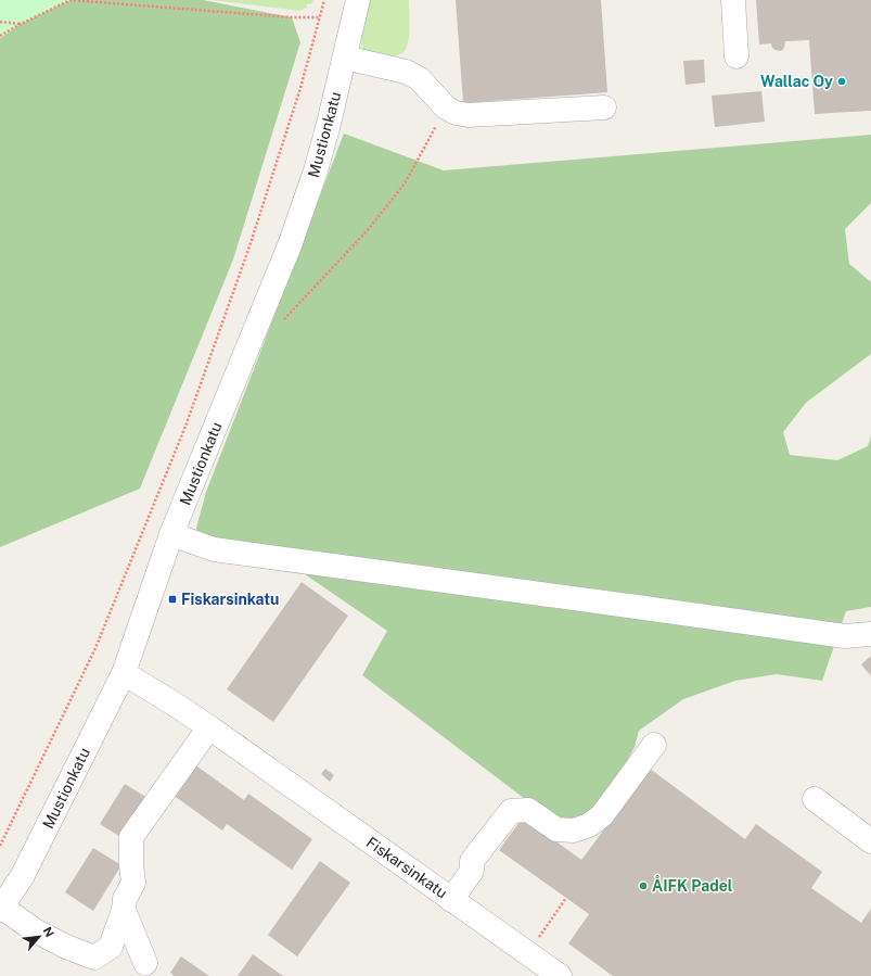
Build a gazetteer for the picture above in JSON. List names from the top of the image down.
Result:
{
  "streets": {
    "street": ["Mustionkatu", "Fiskarsinkatu"]
  },
  "crossings": [
    ["Mustionkatu", "Fiskarsinkatu"]
  ],
  "places": {
    "other": ["Wallac Oy", "ÅIFK Padel"],
    "transit": ["Fiskarsinkatu"]
  },
  "north": "top right"
}
